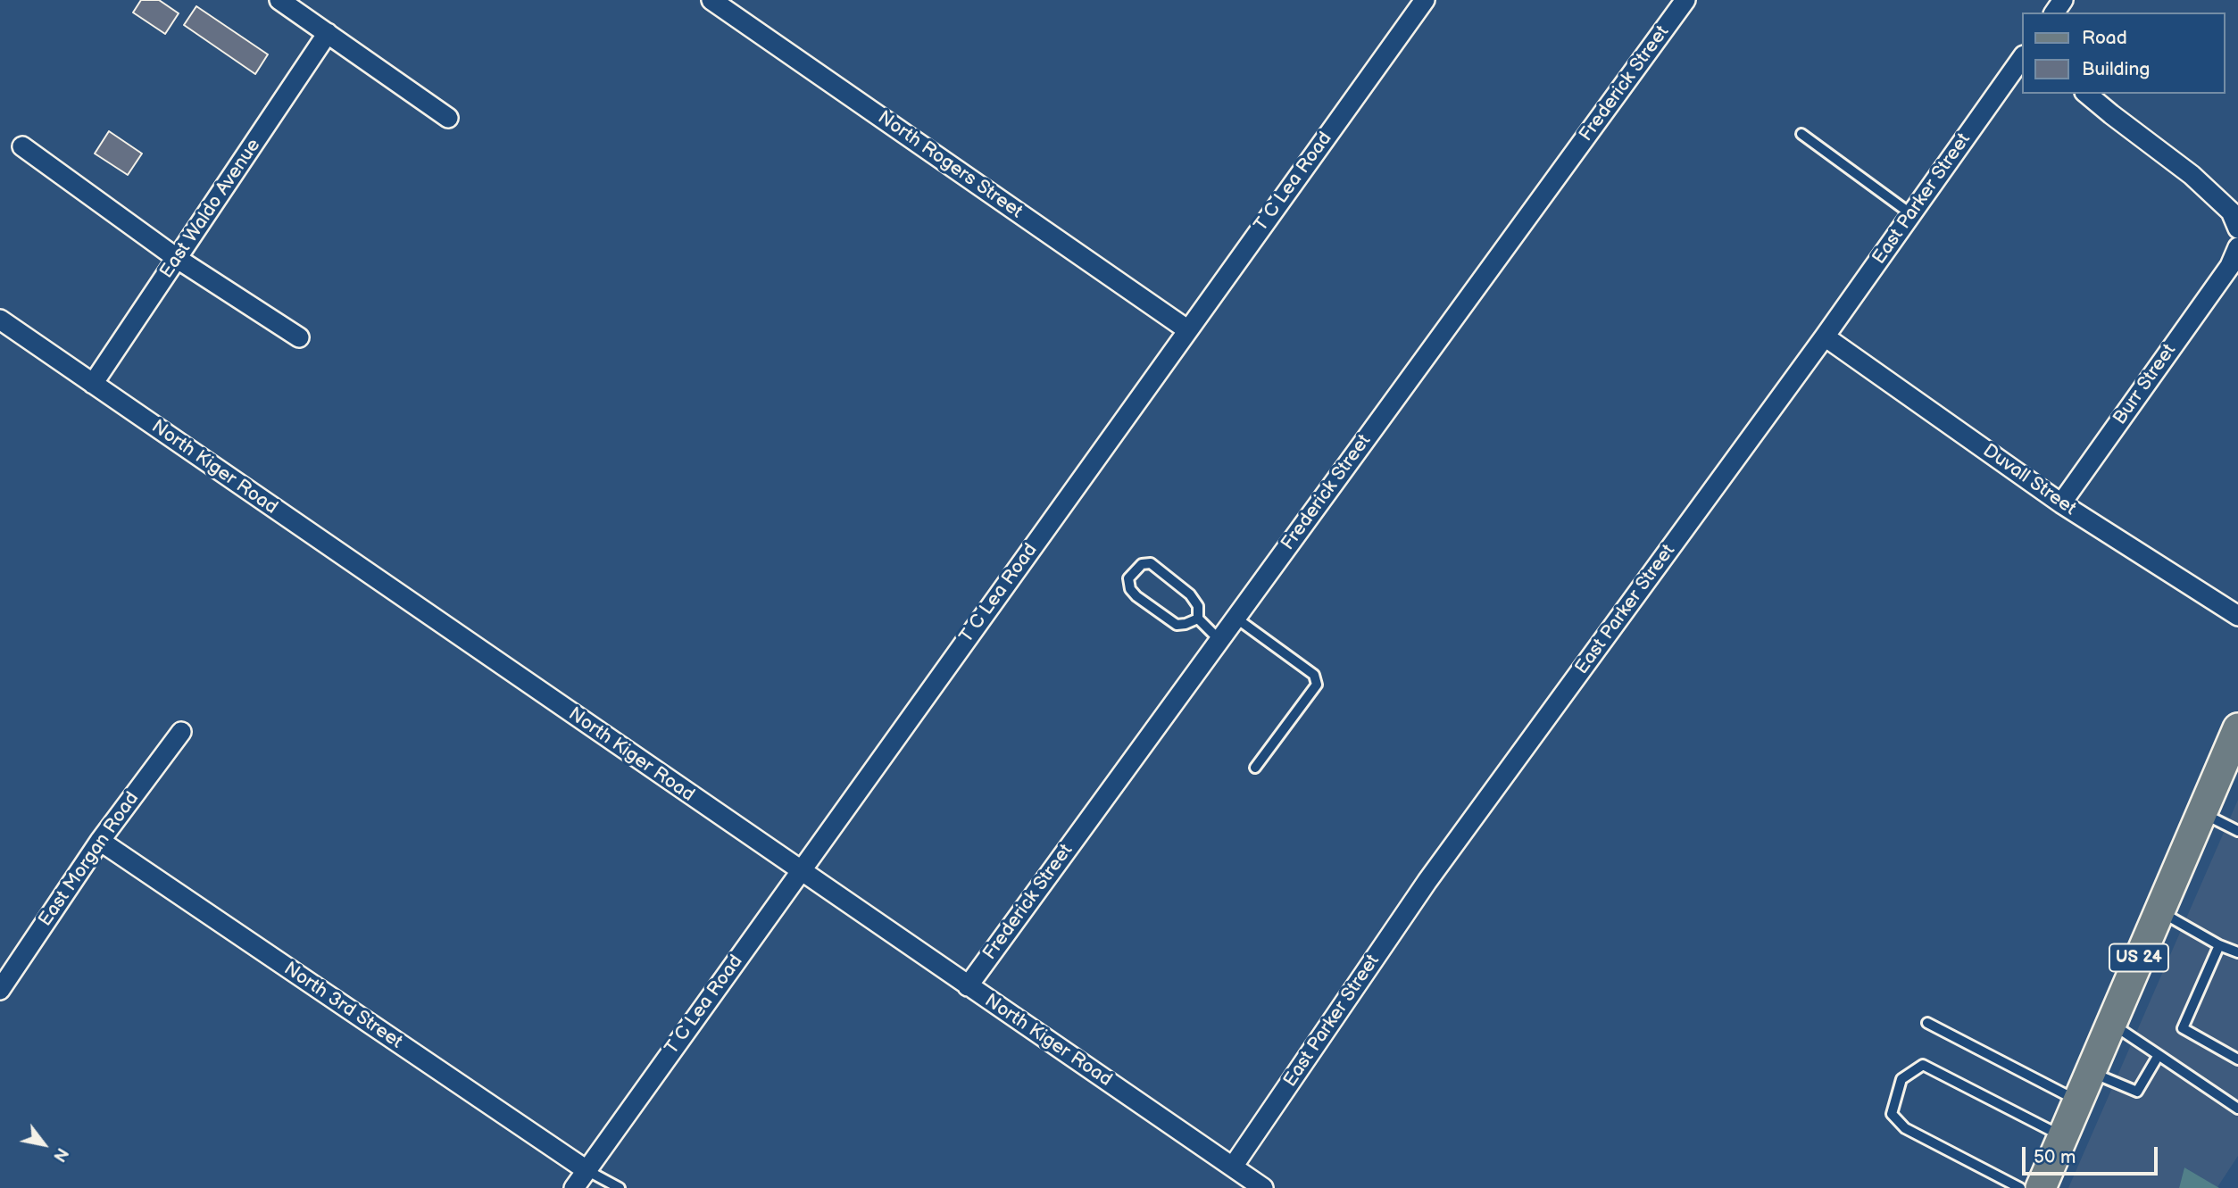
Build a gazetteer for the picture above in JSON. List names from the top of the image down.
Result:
{
  "streets": {
    "main road": ["US 24"],
    "street": [
      "Frederick Street",
      "North Rogers Street",
      "T C Lea Road",
      "East Parker Street",
      "East Waldo Avenue",
      "Burr Street",
      "North Kiger Road",
      "Duvall Street",
      "East Morgan Road",
      "North 3rd Street"
    ]
  },
  "crossings": [
    ["Frederick Street", "North Kiger Road"],
    ["North Rogers Street", "T C Lea Road"],
    ["T C Lea Road", "North Kiger Road"],
    ["T C Lea Road", "North 3rd Street"],
    ["East Parker Street", "North Kiger Road"],
    ["East Parker Street", "Duvall Street"],
    ["East Waldo Avenue", "North Kiger Road"],
    ["Burr Street", "Duvall Street"],
    ["East Morgan Road", "North 3rd Street"]
  ],
  "legend": ["Road", "Building"],
  "scale_bar": "50 m",
  "north": "bottom right"
}
